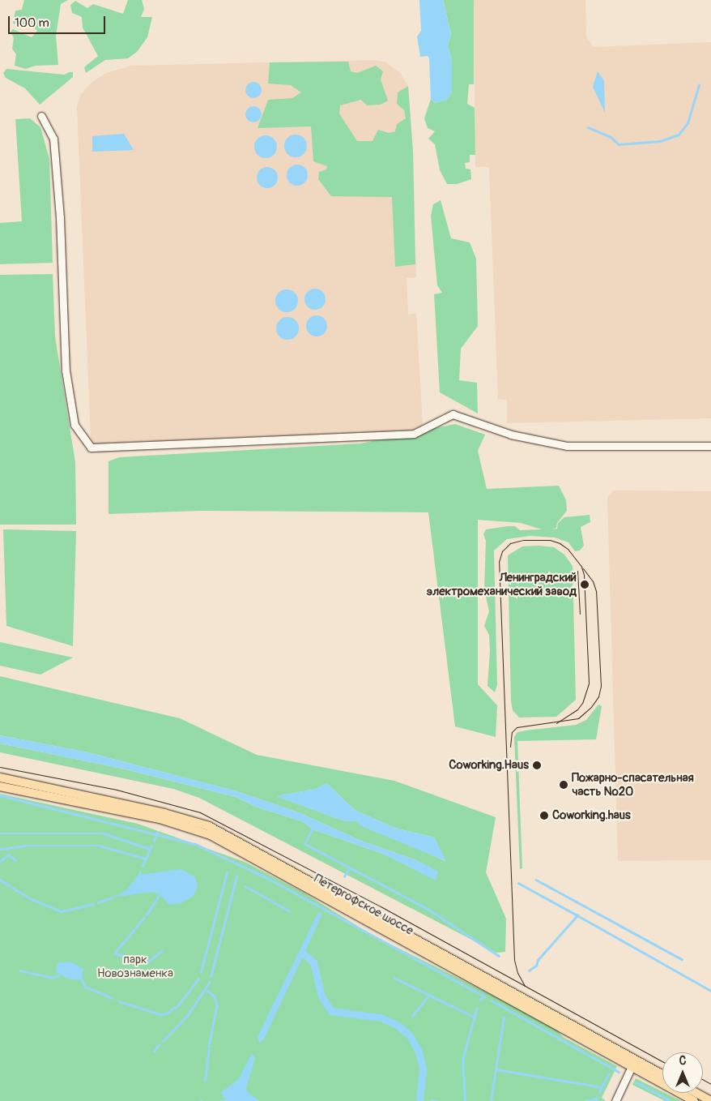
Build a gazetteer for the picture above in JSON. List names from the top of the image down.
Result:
{
  "streets": {
    "main road": ["Петергофское шоссе"]
  },
  "parks": ["парк Новознаменка"],
  "places": [
    "Ленинградский электромеханический завод",
    "Coworking.Haus",
    "Пожарно-спасательная часть №20",
    "Coworking.haus"
  ],
  "scale_bar": "100 m",
  "north": "top"
}
